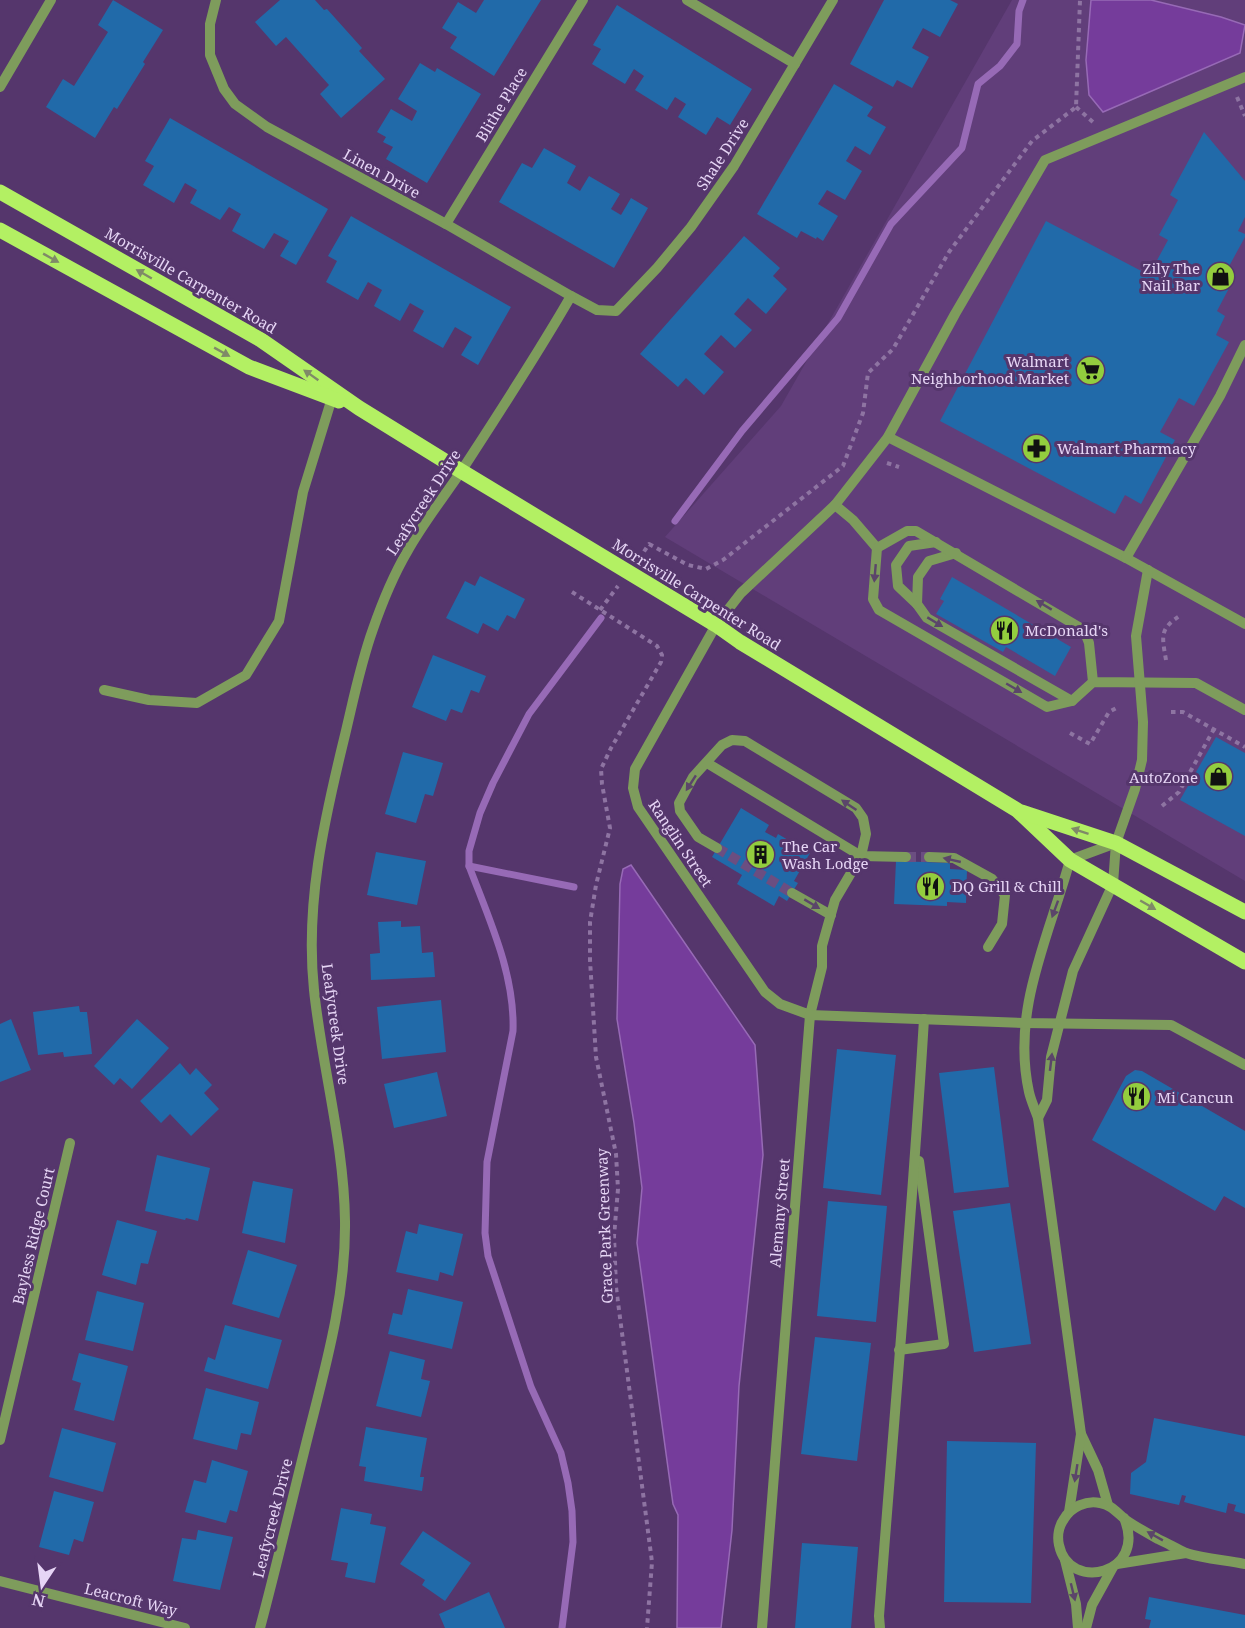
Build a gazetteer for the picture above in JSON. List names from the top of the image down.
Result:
{
  "streets": {
    "main road": ["Morrisville Carpenter Road"],
    "street": [
      "Blithe Place",
      "Shale Drive",
      "Linen Drive",
      "Leafycreek Drive",
      "Ranglin Street",
      "Alemany Street",
      "Bayless Ridge Court",
      "Leacroft Way"
    ],
    "path": ["Grace Park Greenway"]
  },
  "crossings": [
    ["Blithe Place", "Linen Drive"],
    ["Shale Drive", "Linen Drive"],
    ["Linen Drive", "Leafycreek Drive"],
    ["Morrisville Carpenter Road", "Leafycreek Drive"],
    ["Morrisville Carpenter Road", "Ranglin Street"],
    ["Ranglin Street", "Alemany Street"]
  ],
  "places": {
    "shop": ["Zily The Nail Bar", "AutoZone"],
    "supermarket": ["Walmart Neighborhood Market"],
    "pharmacy": ["Walmart Pharmacy"],
    "restaurant": ["McDonald's", "DQ Grill & Chill", "Mi Cancun"],
    "building": ["The Car Wash Lodge"]
  },
  "north": "bottom"
}
